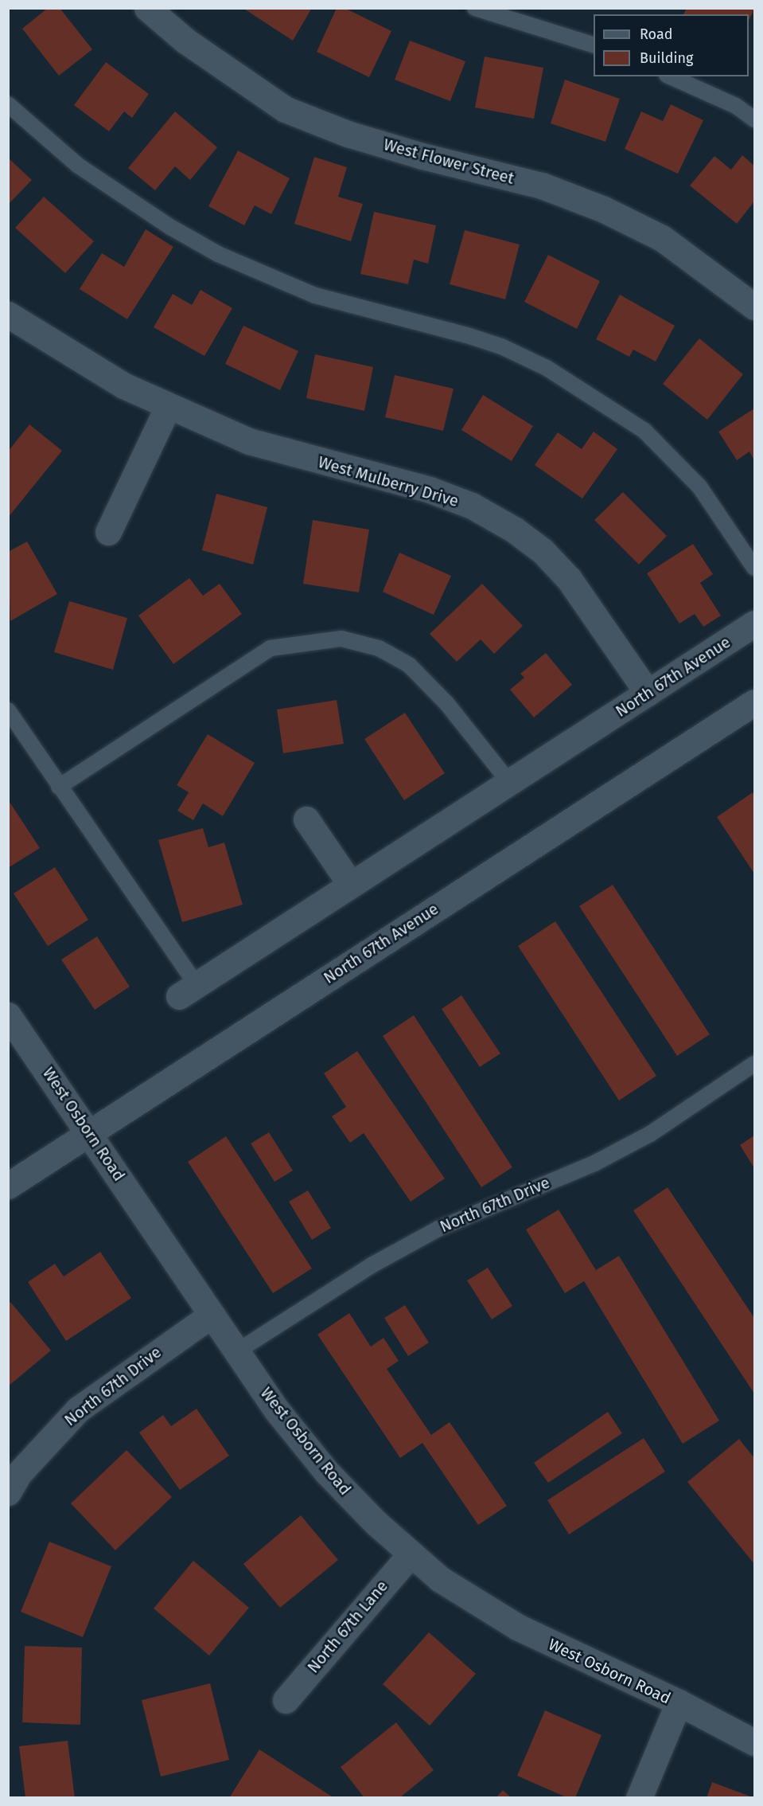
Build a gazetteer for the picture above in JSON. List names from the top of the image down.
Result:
{
  "streets": {
    "street": [
      "West Flower Street",
      "West Mulberry Drive",
      "North 67th Avenue",
      "West Osborn Road",
      "North 67th Drive",
      "North 67th Lane"
    ]
  },
  "crossings": [
    ["West Mulberry Drive", "North 67th Avenue"],
    ["North 67th Avenue", "West Osborn Road"],
    ["West Osborn Road", "North 67th Drive"],
    ["West Osborn Road", "North 67th Lane"]
  ],
  "legend": ["Road", "Building"]
}
